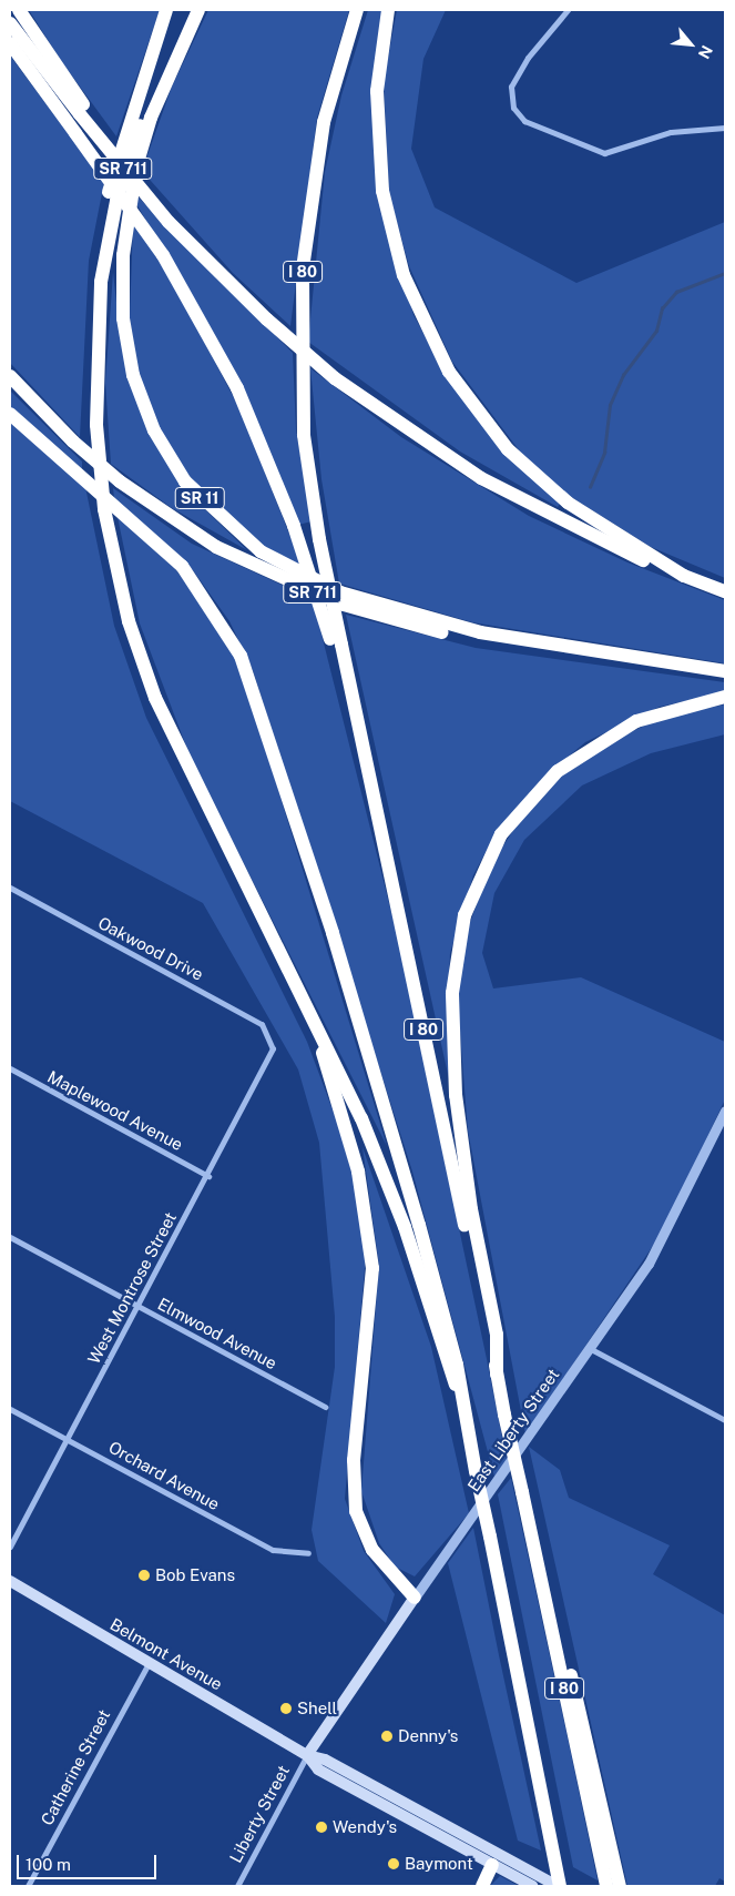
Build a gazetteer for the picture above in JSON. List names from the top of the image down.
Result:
{
  "streets": {
    "highway": ["SR 711", "I 80", "SR 11"],
    "main road": ["East Liberty Street", "Belmont Avenue"],
    "street": [
      "Oakwood Drive",
      "Maplewood Avenue",
      "West Montrose Street",
      "Elmwood Avenue",
      "Orchard Avenue",
      "Catherine Street",
      "Liberty Street"
    ]
  },
  "crossings": [
    ["SR 711", "SR 11"],
    ["I 80", "Belmont Avenue"],
    ["Oakwood Drive", "West Montrose Street"],
    ["Maplewood Avenue", "West Montrose Street"],
    ["West Montrose Street", "Elmwood Avenue"],
    ["West Montrose Street", "Orchard Avenue"],
    ["East Liberty Street", "Belmont Avenue"],
    ["East Liberty Street", "Liberty Street"],
    ["Belmont Avenue", "Catherine Street"],
    ["Belmont Avenue", "Liberty Street"]
  ],
  "places": [
    "Bob Evans",
    "Shell",
    "Denny's",
    "Wendy's",
    "Baymont"
  ],
  "scale_bar": "100 m",
  "north": "bottom right"
}
